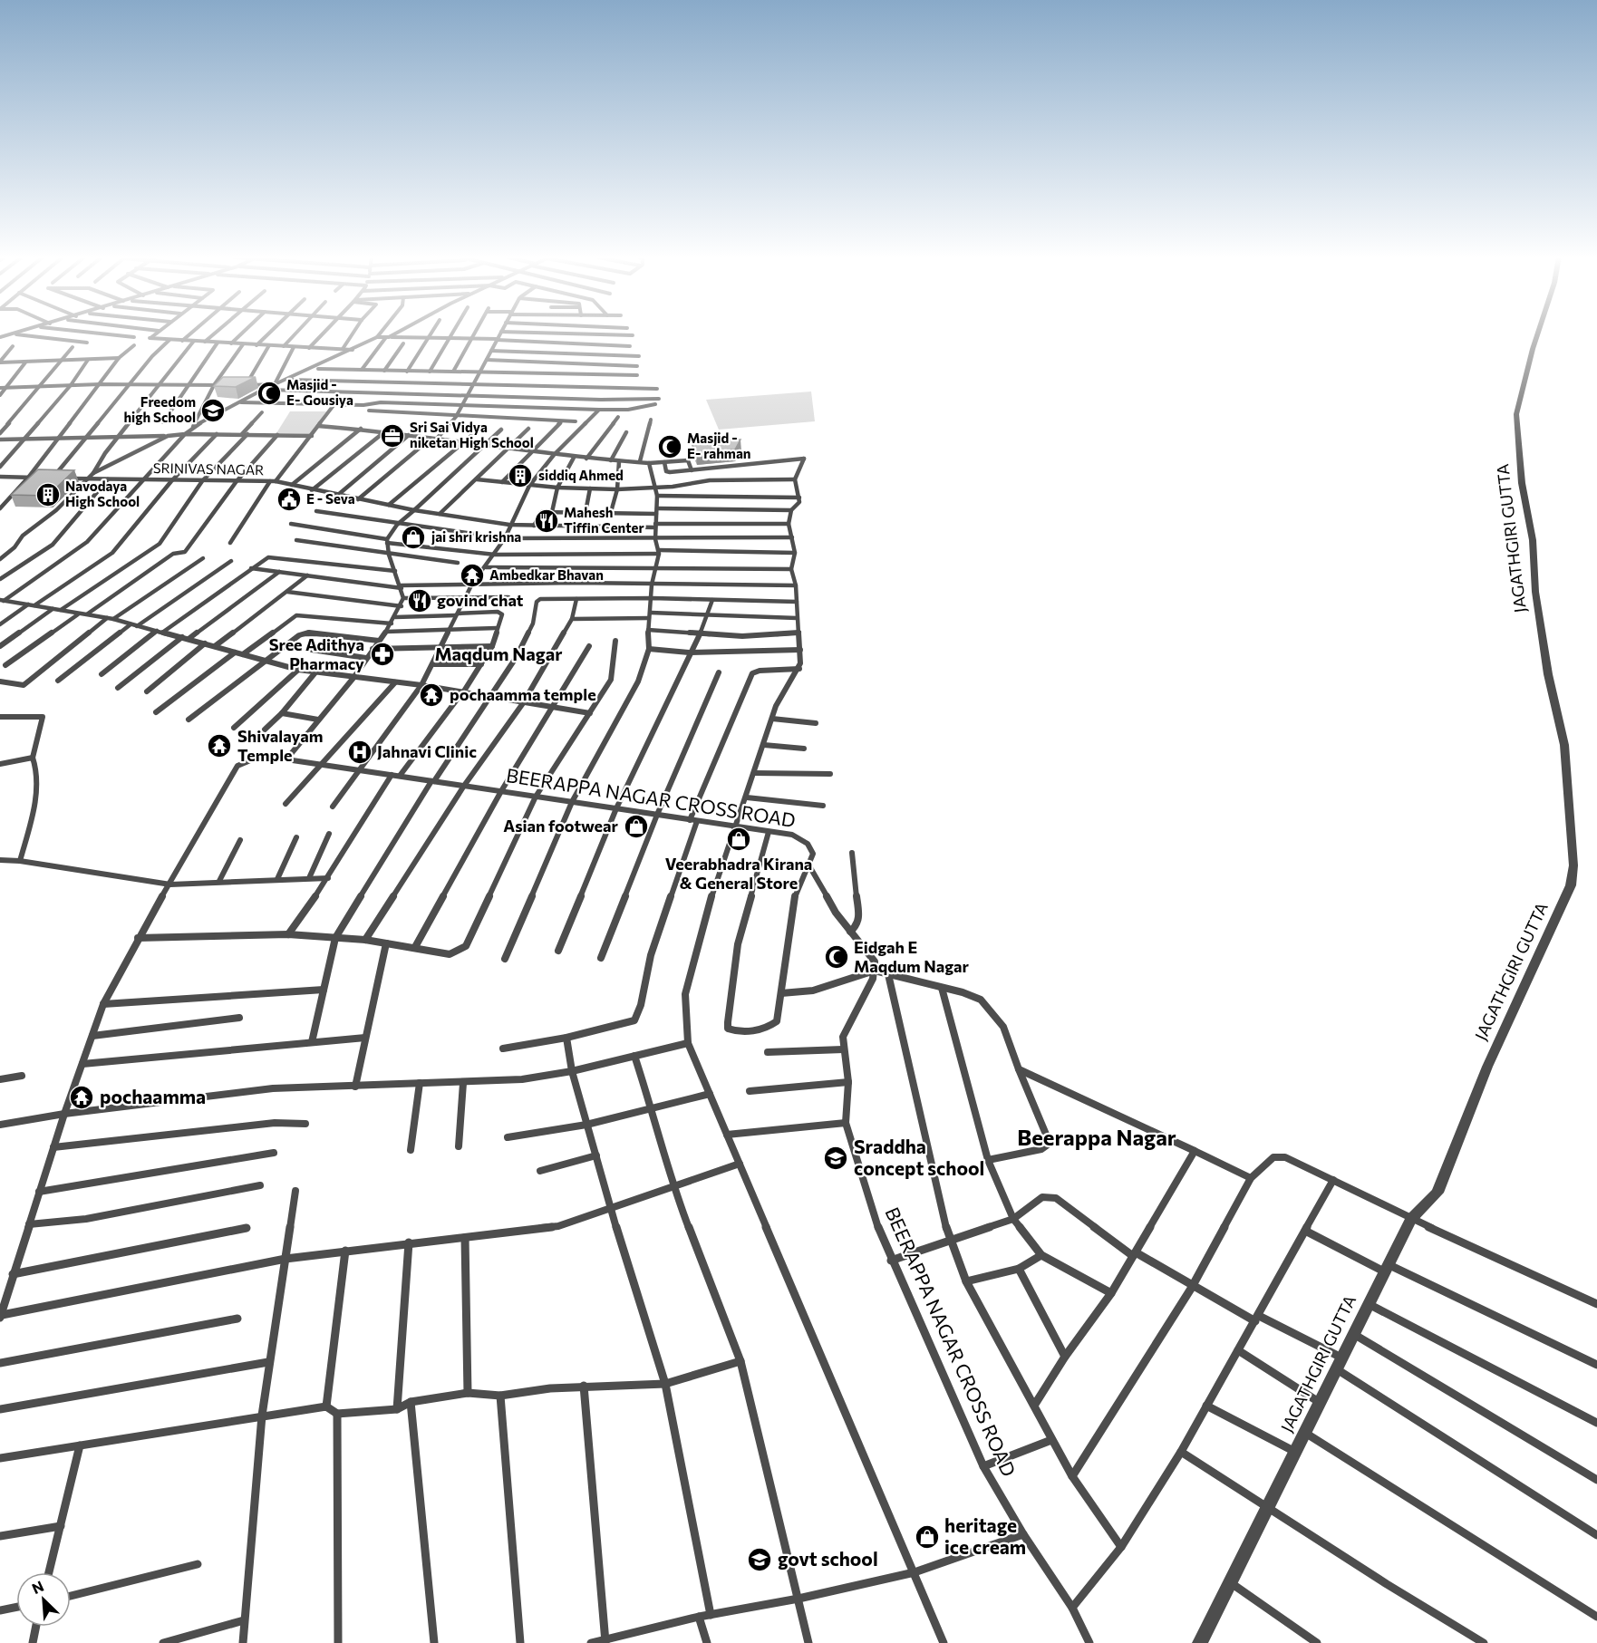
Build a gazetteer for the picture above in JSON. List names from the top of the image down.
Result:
{
  "streets": {
    "street": ["SRINIVAS NAGAR", "JAGATHGIRI GUTTA", "BEERAPPA NAGAR CROSS ROAD"]
  },
  "districts": ["Maqdum Nagar", "Beerappa Nagar"],
  "places": {
    "mosque": ["Masjid - E- Gousiya", "Masjid - E- rahman", "Eidgah E Maqdum Nagar"],
    "school or university": ["Freedom high School", "Sraddha concept school", "govt school"],
    "office": ["Sri Sai Vidya niketan High School"],
    "building": ["siddiq Ahmed", "Navodaya High School"],
    "public building": ["E - Seva"],
    "restaurant": ["Mahesh Tiffin Center", "govind chat"],
    "shop": [
      "jai shri krishna",
      "Asian footwear",
      "Veerabhadra Kirana & General Store",
      "heritage ice cream"
    ],
    "temple": [
      "Ambedkar Bhavan",
      "pochaamma temple",
      "Shivalayam Temple",
      "pochaamma"
    ],
    "pharmacy": ["Sree Adithya Pharmacy"],
    "hospital": ["Jahnavi Clinic"]
  },
  "north": "top left"
}
